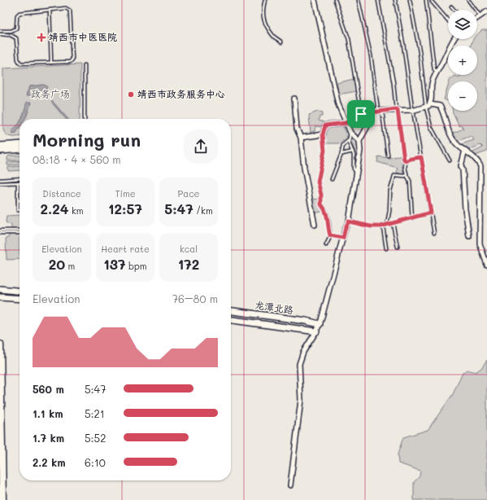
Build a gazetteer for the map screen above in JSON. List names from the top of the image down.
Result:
{
  "streets": {
    "main road": ["龙潭北路"]
  },
  "parks": ["政务广场"],
  "places": {
    "health": ["靖西市中医医院"],
    "other": ["靖西市政务服务中心"]
  },
  "page": {
    "map_buttons": ["+", "−"],
    "heading": ["Morning run", "08:18 · 4 × 560 m"],
    "stats": [
      ["Distance", "2.24 km"],
      ["Time", "12:57"],
      ["Pace", "5:47 /km"],
      ["Elevation", "20 m"],
      ["Heart rate", "137 bpm"],
      ["kcal", "172"]
    ],
    "chart": ["Elevation", "76–80 m"],
    "list": [
      {
        "name": "560 m",
        "note": "5:47"
      },
      {
        "name": "1.1 km",
        "note": "5:21"
      },
      {
        "name": "1.7 km",
        "note": "5:52"
      },
      {
        "name": "2.2 km",
        "note": "6:10"
      }
    ]
  }
}
